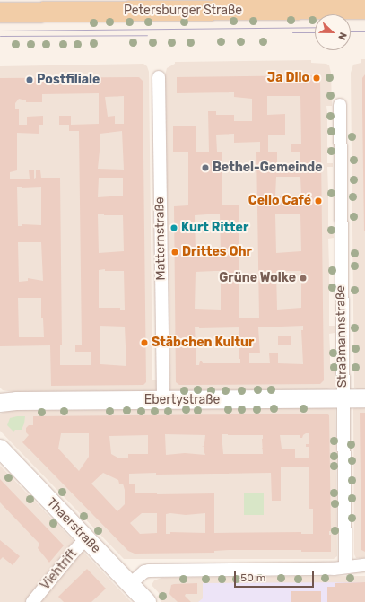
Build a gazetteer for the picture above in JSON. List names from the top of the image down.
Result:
{
  "streets": {
    "main road": ["Petersburger Straße"],
    "street": [
      "Matternstraße",
      "Straßmannstraße",
      "Ebertystraße",
      "Thaerstraße",
      "Viehtrift"
    ]
  },
  "crossings": [
    ["Matternstraße", "Ebertystraße"],
    ["Straßmannstraße", "Ebertystraße"],
    ["Thaerstraße", "Viehtrift"]
  ],
  "places": [
    "Ja Dilo",
    "Postfiliale",
    "Bethel-Gemeinde",
    "Cello Café",
    "Kurt Ritter",
    "Drittes Ohr",
    "Grüne Wolke",
    "Stäbchen Kultur"
  ],
  "scale_bar": "50 m",
  "north": "right"
}
